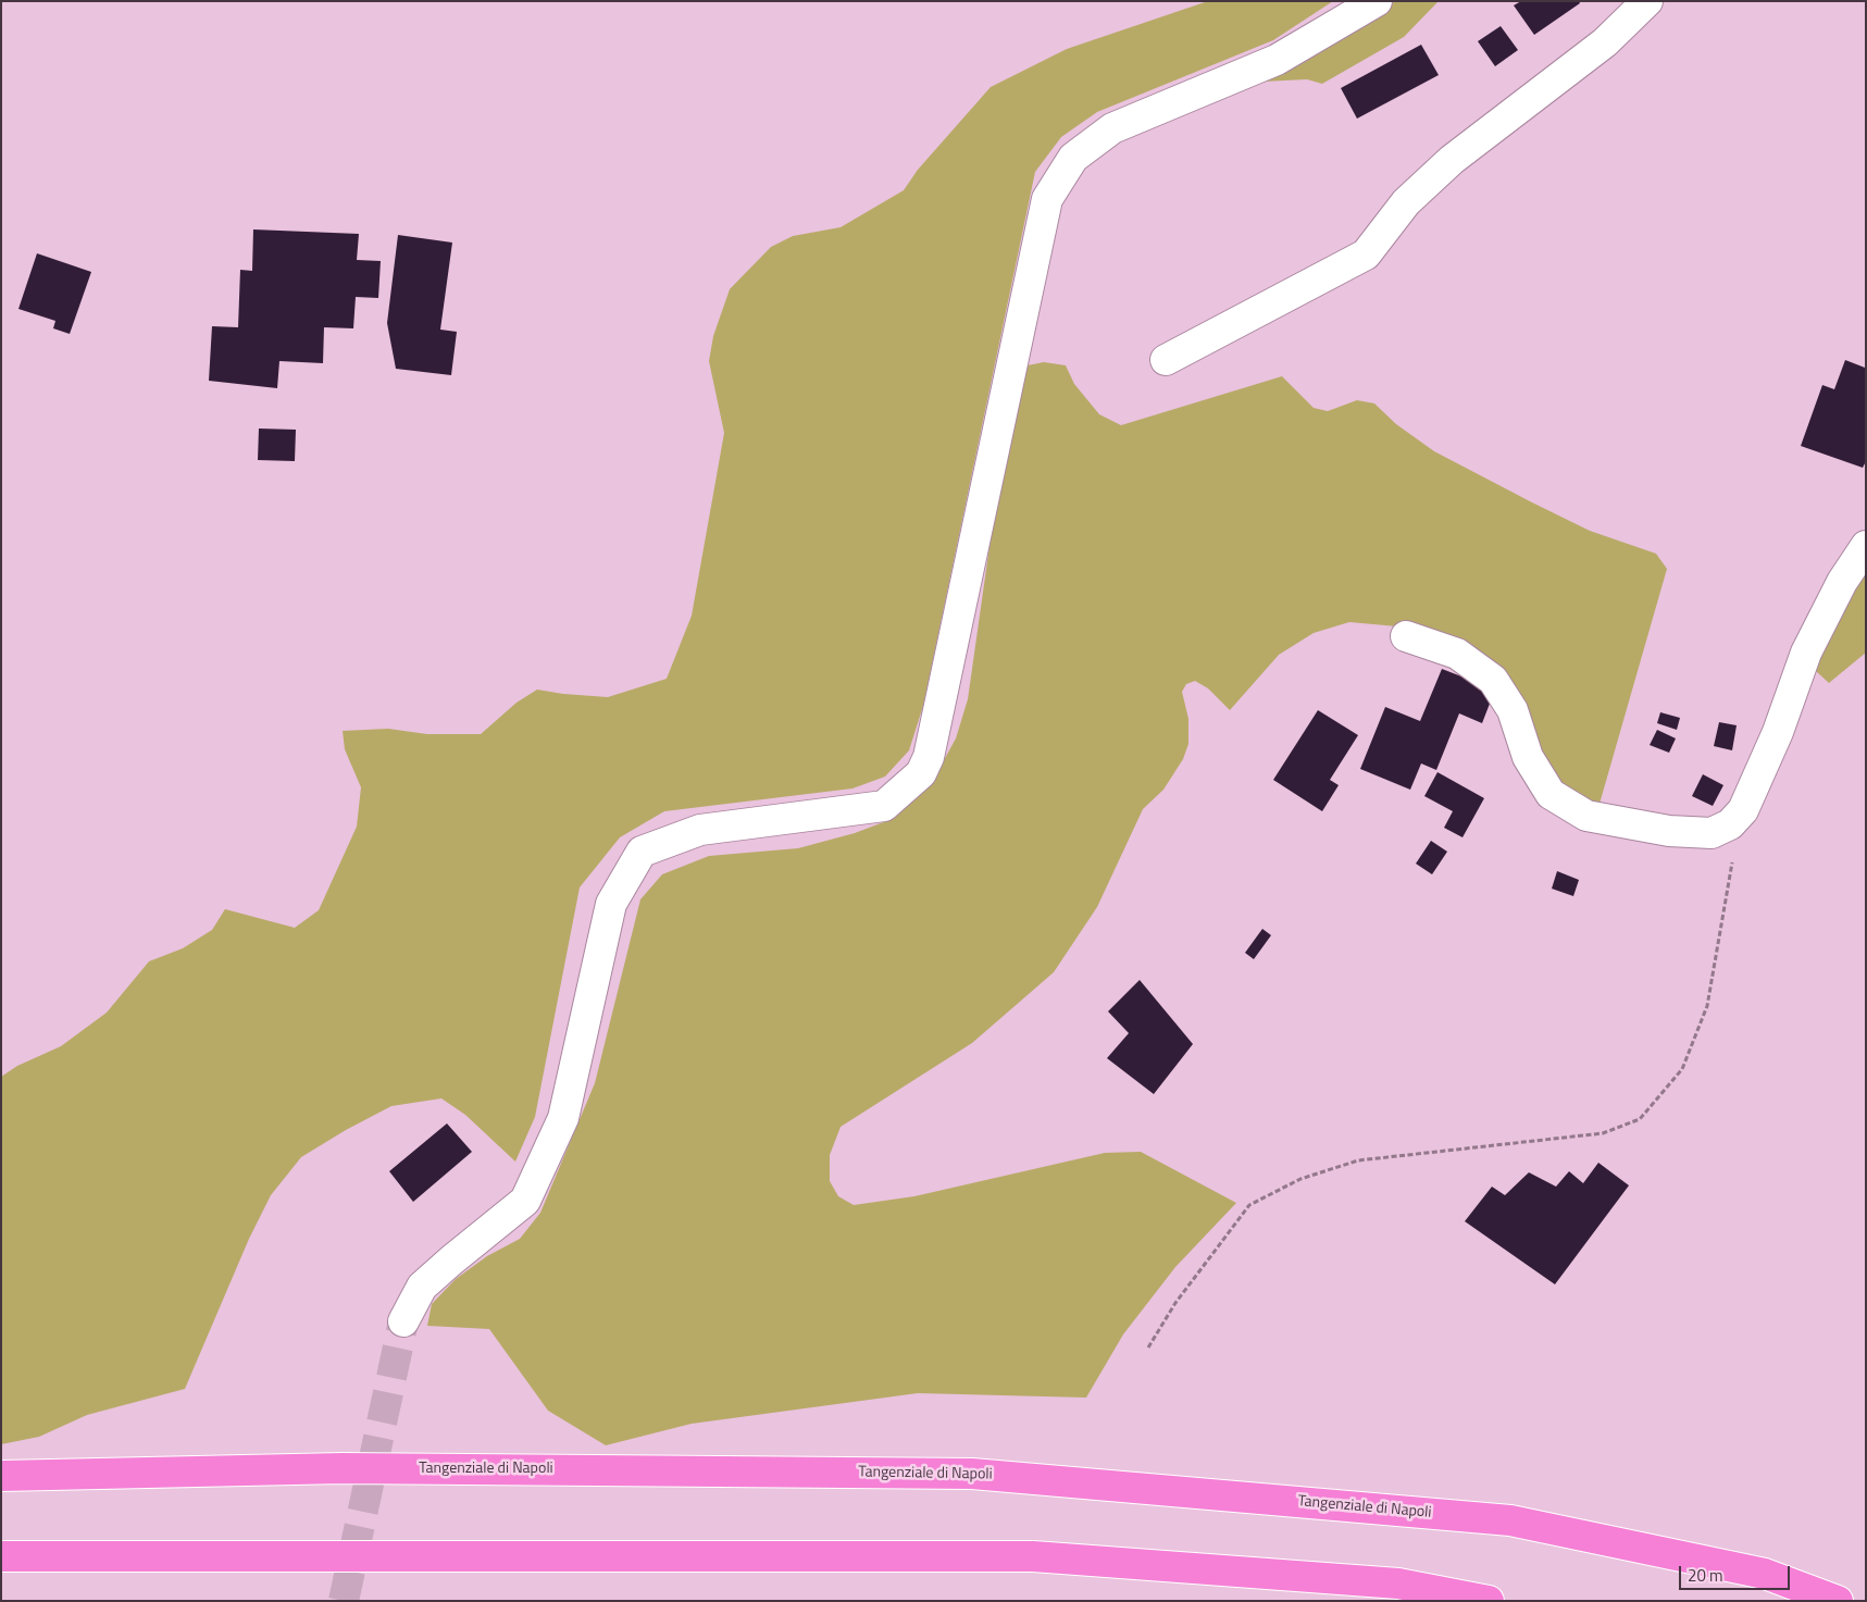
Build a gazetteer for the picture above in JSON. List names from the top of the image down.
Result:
{
  "streets": {
    "highway": ["Tangenziale di Napoli"]
  },
  "scale_bar": "20 m"
}
